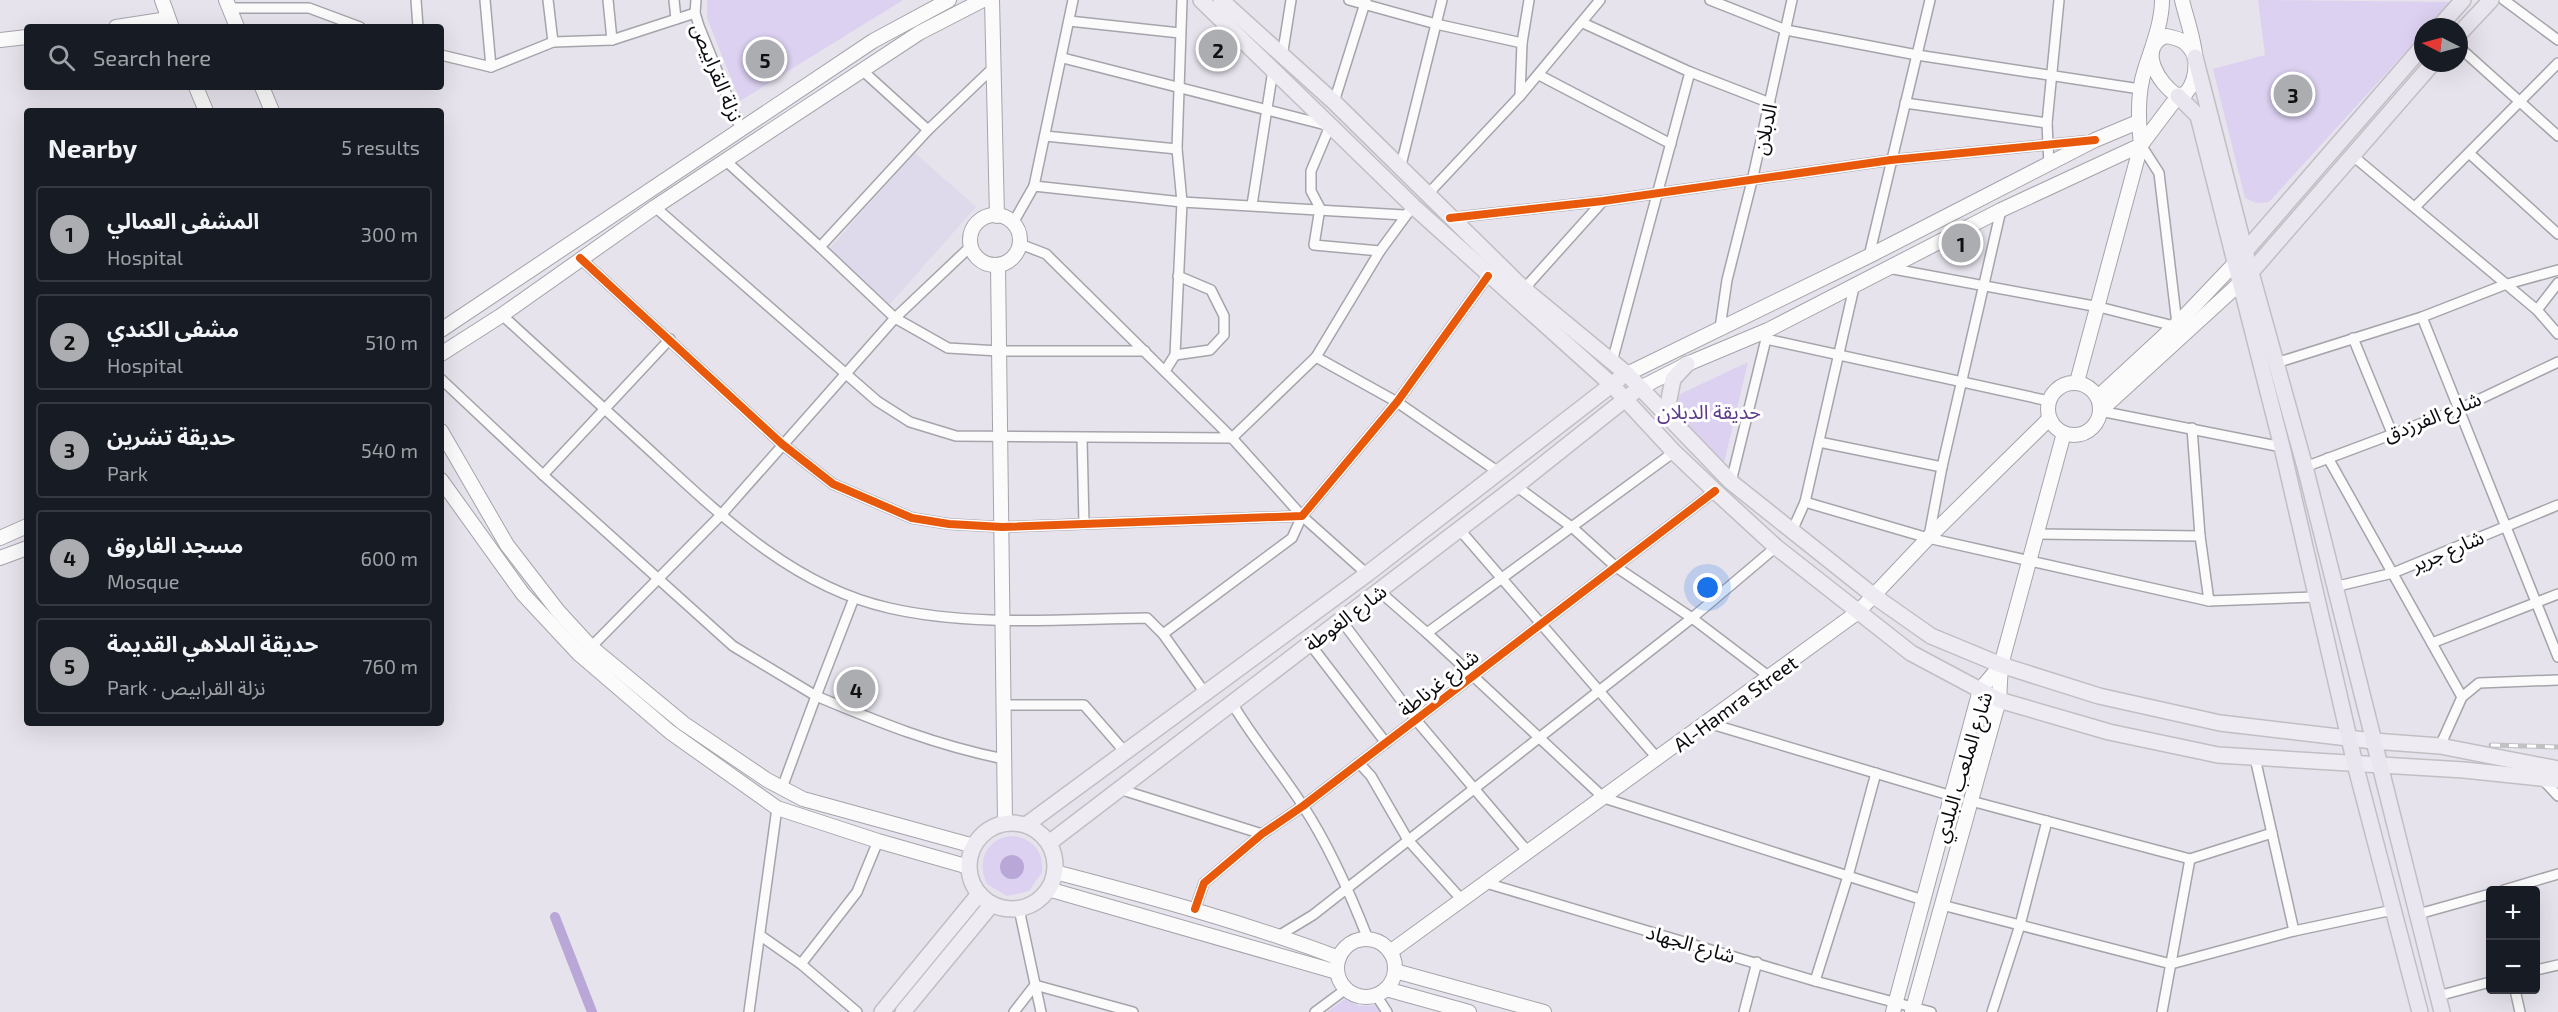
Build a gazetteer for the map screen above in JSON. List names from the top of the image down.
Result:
{
  "streets": {
    "main road": ["شارع الغوطة", "Al-Hamra Street", "شارع الملعب البلدي"],
    "street": [
      "نزلة القرابيص",
      "الدبلان",
      "شارع الفرزدق",
      "شارع جرير",
      "شارع غرناطة",
      "شارع الجهاد"
    ]
  },
  "crossings": [
    ["Al-Hamra Street", "شارع الجهاد"],
    ["شارع الملعب البلدي", "شارع الجهاد"]
  ],
  "parks": ["حديقة الدبلان"],
  "north": "left",
  "page": {
    "search": "Search here",
    "pins": [
      "2",
      "5",
      "3",
      "1",
      "4"
    ],
    "heading": ["Nearby", "5 results"],
    "list": [
      {
        "mark": "1",
        "name": "المشفى العمالي",
        "note": "Hospital",
        "value": "300 m"
      },
      {
        "mark": "2",
        "name": "مشفى الكندي",
        "note": "Hospital",
        "value": "510 m"
      },
      {
        "mark": "3",
        "name": "حديقة تشرين",
        "note": "Park",
        "value": "540 m"
      },
      {
        "mark": "4",
        "name": "مسجد الفاروق",
        "note": "Mosque",
        "value": "600 m"
      },
      {
        "mark": "5",
        "name": "حديقة الملاهي القديمة",
        "note": "Park · نزلة القرابيص",
        "value": "760 m"
      }
    ],
    "map_buttons": ["+", "−"]
  }
}
